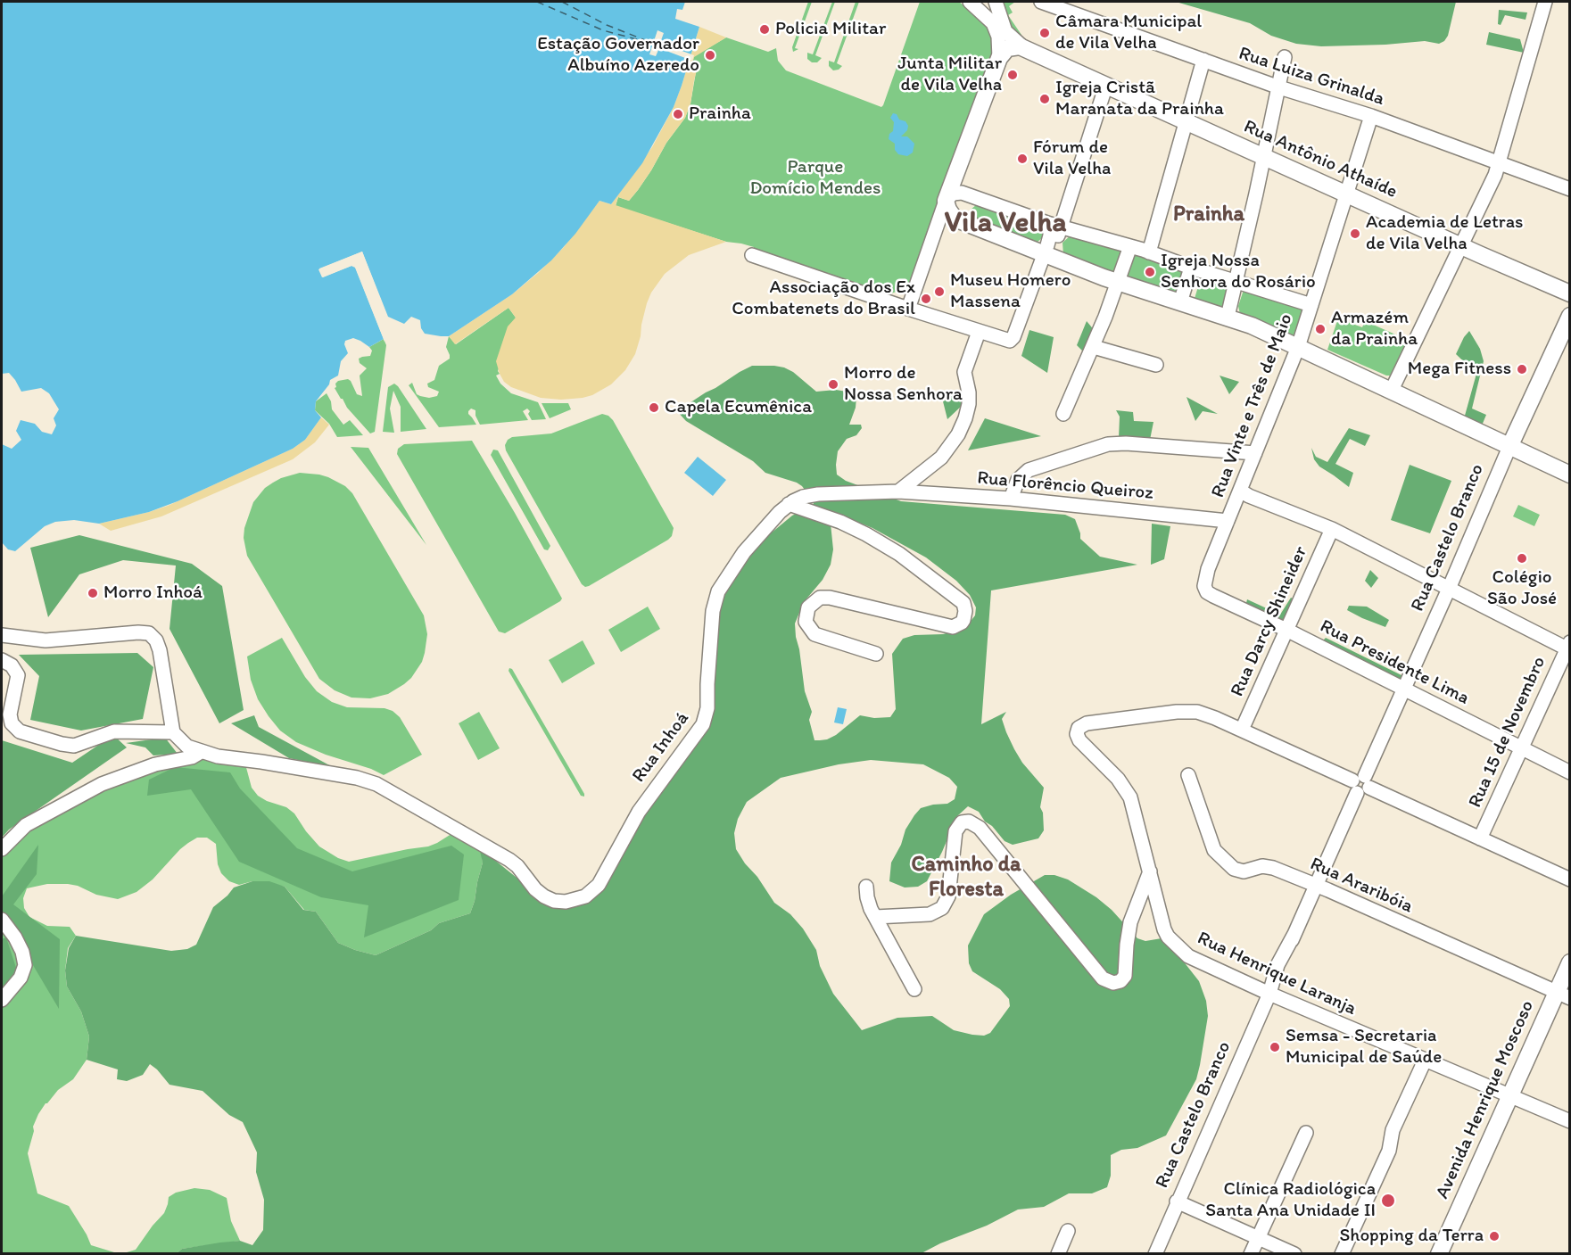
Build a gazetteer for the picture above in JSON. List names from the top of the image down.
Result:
{
  "streets": {
    "main road": ["Rua Antônio Athaíde", "Rua Castelo Branco", "Avenida Henrique Moscoso"],
    "street": [
      "Rua Luiza Grinalda",
      "Rua Vinte e Três de Maio",
      "Rua Florêncio Queiroz",
      "Rua Darcy Shineider",
      "Rua Presidente Lima",
      "Rua 15 de Novembro",
      "Rua Inhoá",
      "Rua Araribóia",
      "Rua Henrique Laranja"
    ]
  },
  "crossings": [
    ["Rua Luiza Grinalda", "Rua Vinte e Três de Maio"],
    ["Rua Antônio Athaíde", "Rua Vinte e Três de Maio"],
    ["Rua Vinte e Três de Maio", "Rua Florêncio Queiroz"],
    ["Rua Vinte e Três de Maio", "Rua Presidente Lima"],
    ["Rua Florêncio Queiroz", "Rua Inhoá"],
    ["Rua Castelo Branco", "Rua Presidente Lima"],
    ["Rua Castelo Branco", "Rua Araribóia"],
    ["Rua Castelo Branco", "Rua Henrique Laranja"],
    ["Rua Darcy Shineider", "Rua Presidente Lima"],
    ["Rua Presidente Lima", "Rua 15 de Novembro"],
    ["Rua Araribóia", "Avenida Henrique Moscoso"],
    ["Rua Henrique Laranja", "Avenida Henrique Moscoso"]
  ],
  "districts": ["Prainha", "Vila Velha", "Caminho da Floresta"],
  "parks": ["Parque Domício Mendes"],
  "places": [
    "Policia Militar",
    "Câmara Municipal de Vila Velha",
    "Estação Governador Albuíno Azeredo",
    "Junta Militar de Vila Velha",
    "Igreja Cristã Maranata da Prainha",
    "Prainha",
    "Fórum de Vila Velha",
    "Academia de Letras de Vila Velha",
    "Igreja Nossa Senhora do Rosário",
    "Museu Homero Massena",
    "Associação dos Ex Combatenets do Brasil",
    "Armazém da Prainha",
    "Mega Fitness",
    "Morro de Nossa Senhora",
    "Capela Ecumênica",
    "Colégio São José",
    "Morro Inhoá",
    "Semsa - Secretaria Municipal de Saúde",
    "Clínica Radiológica Santa Ana Unidade II",
    "Shopping da Terra"
  ]
}
